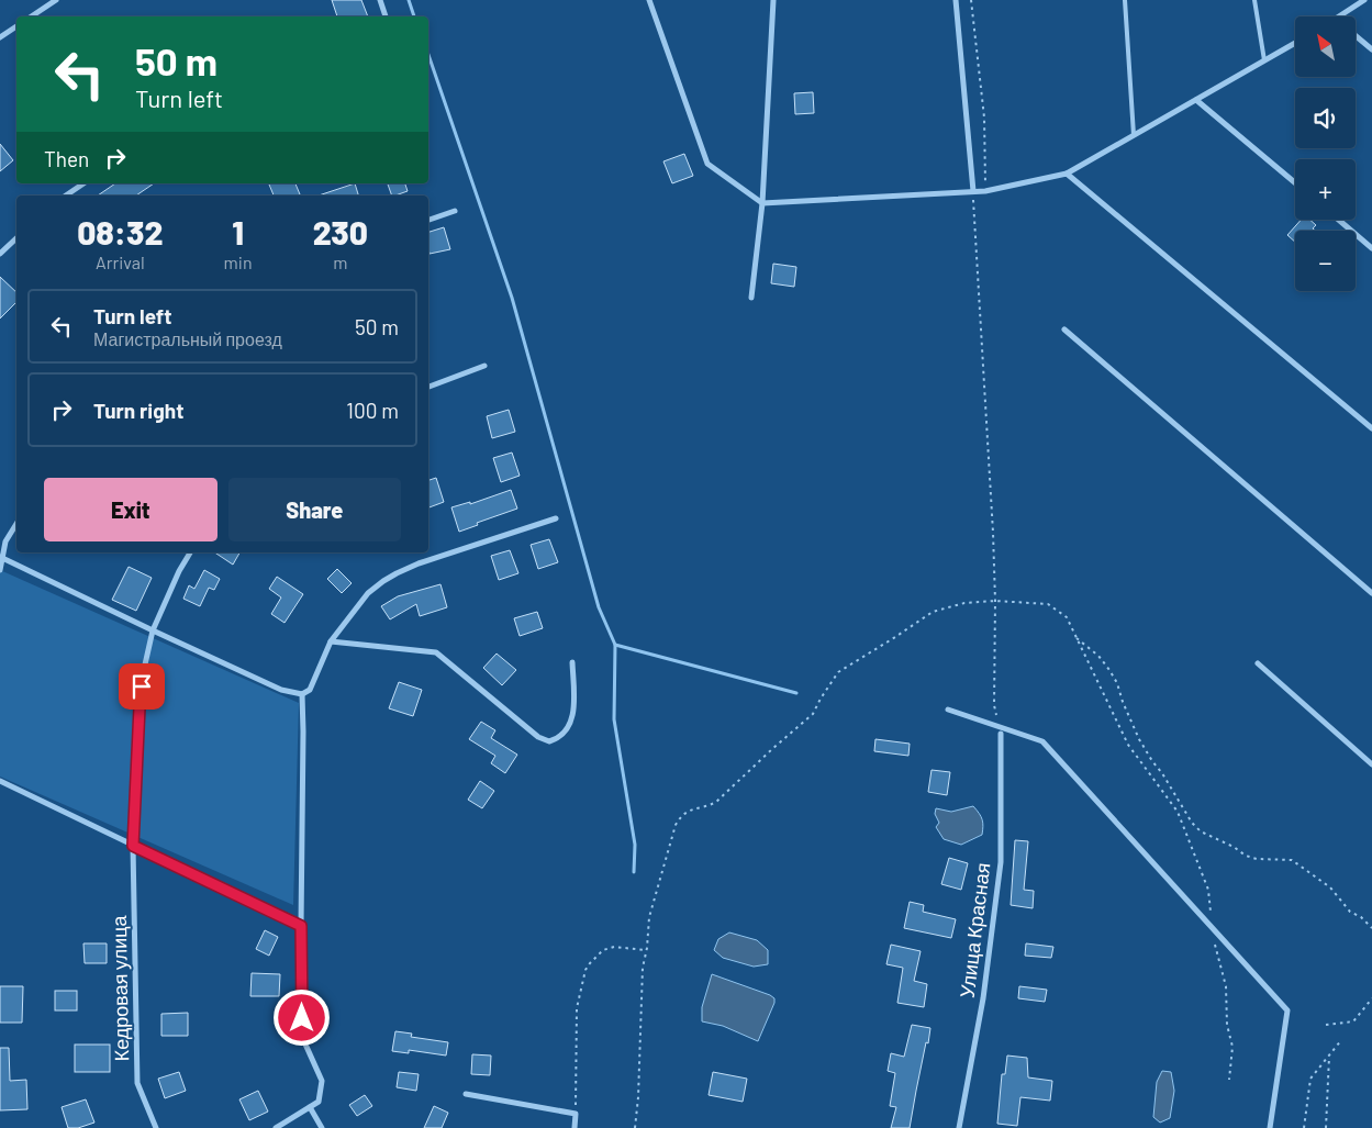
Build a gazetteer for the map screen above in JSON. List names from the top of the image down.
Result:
{
  "streets": {
    "street": ["Улица Красная", "Кедровая улица"]
  },
  "north": "top left",
  "page": {
    "map_buttons": ["+", "−"],
    "turn": ["50 m", "Turn left"],
    "then": "Then",
    "eta": [
      "08:32",
      "Arrival",
      "1",
      "min",
      "230",
      "m"
    ],
    "list": [
      {
        "name": "Turn left",
        "note": "Магистральный проезд",
        "value": "50 m"
      },
      {
        "name": "Turn right",
        "value": "100 m"
      }
    ],
    "buttons": ["Exit", "Share"]
  }
}
